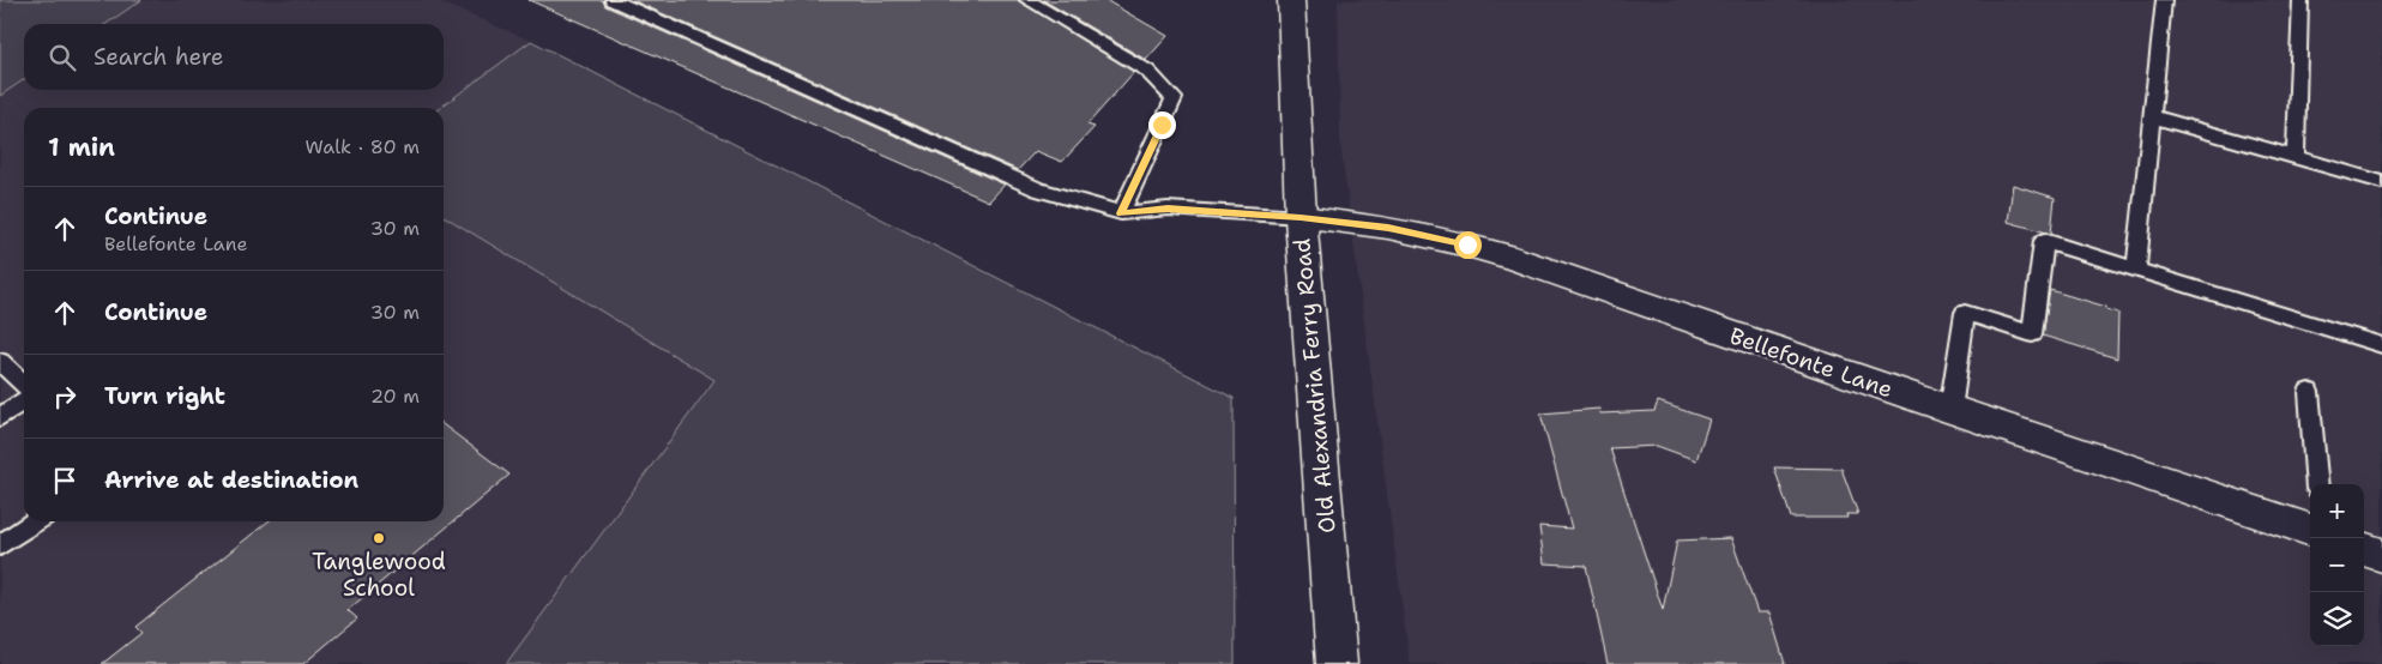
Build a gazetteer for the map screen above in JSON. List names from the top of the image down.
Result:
{
  "streets": {
    "street": ["Bellefonte Lane", "Old Alexandria Ferry Road"]
  },
  "crossings": [
    ["Bellefonte Lane", "Old Alexandria Ferry Road"]
  ],
  "places": ["Tanglewood School"],
  "page": {
    "search": "Search here",
    "heading": ["1 min", "Walk · 80 m"],
    "list": [
      ["Continue", "Bellefonte Lane", "30 m"],
      ["Continue", "30 m"],
      ["Turn right", "20 m"],
      "Arrive at destination"
    ],
    "map_buttons": ["+", "−"]
  }
}
